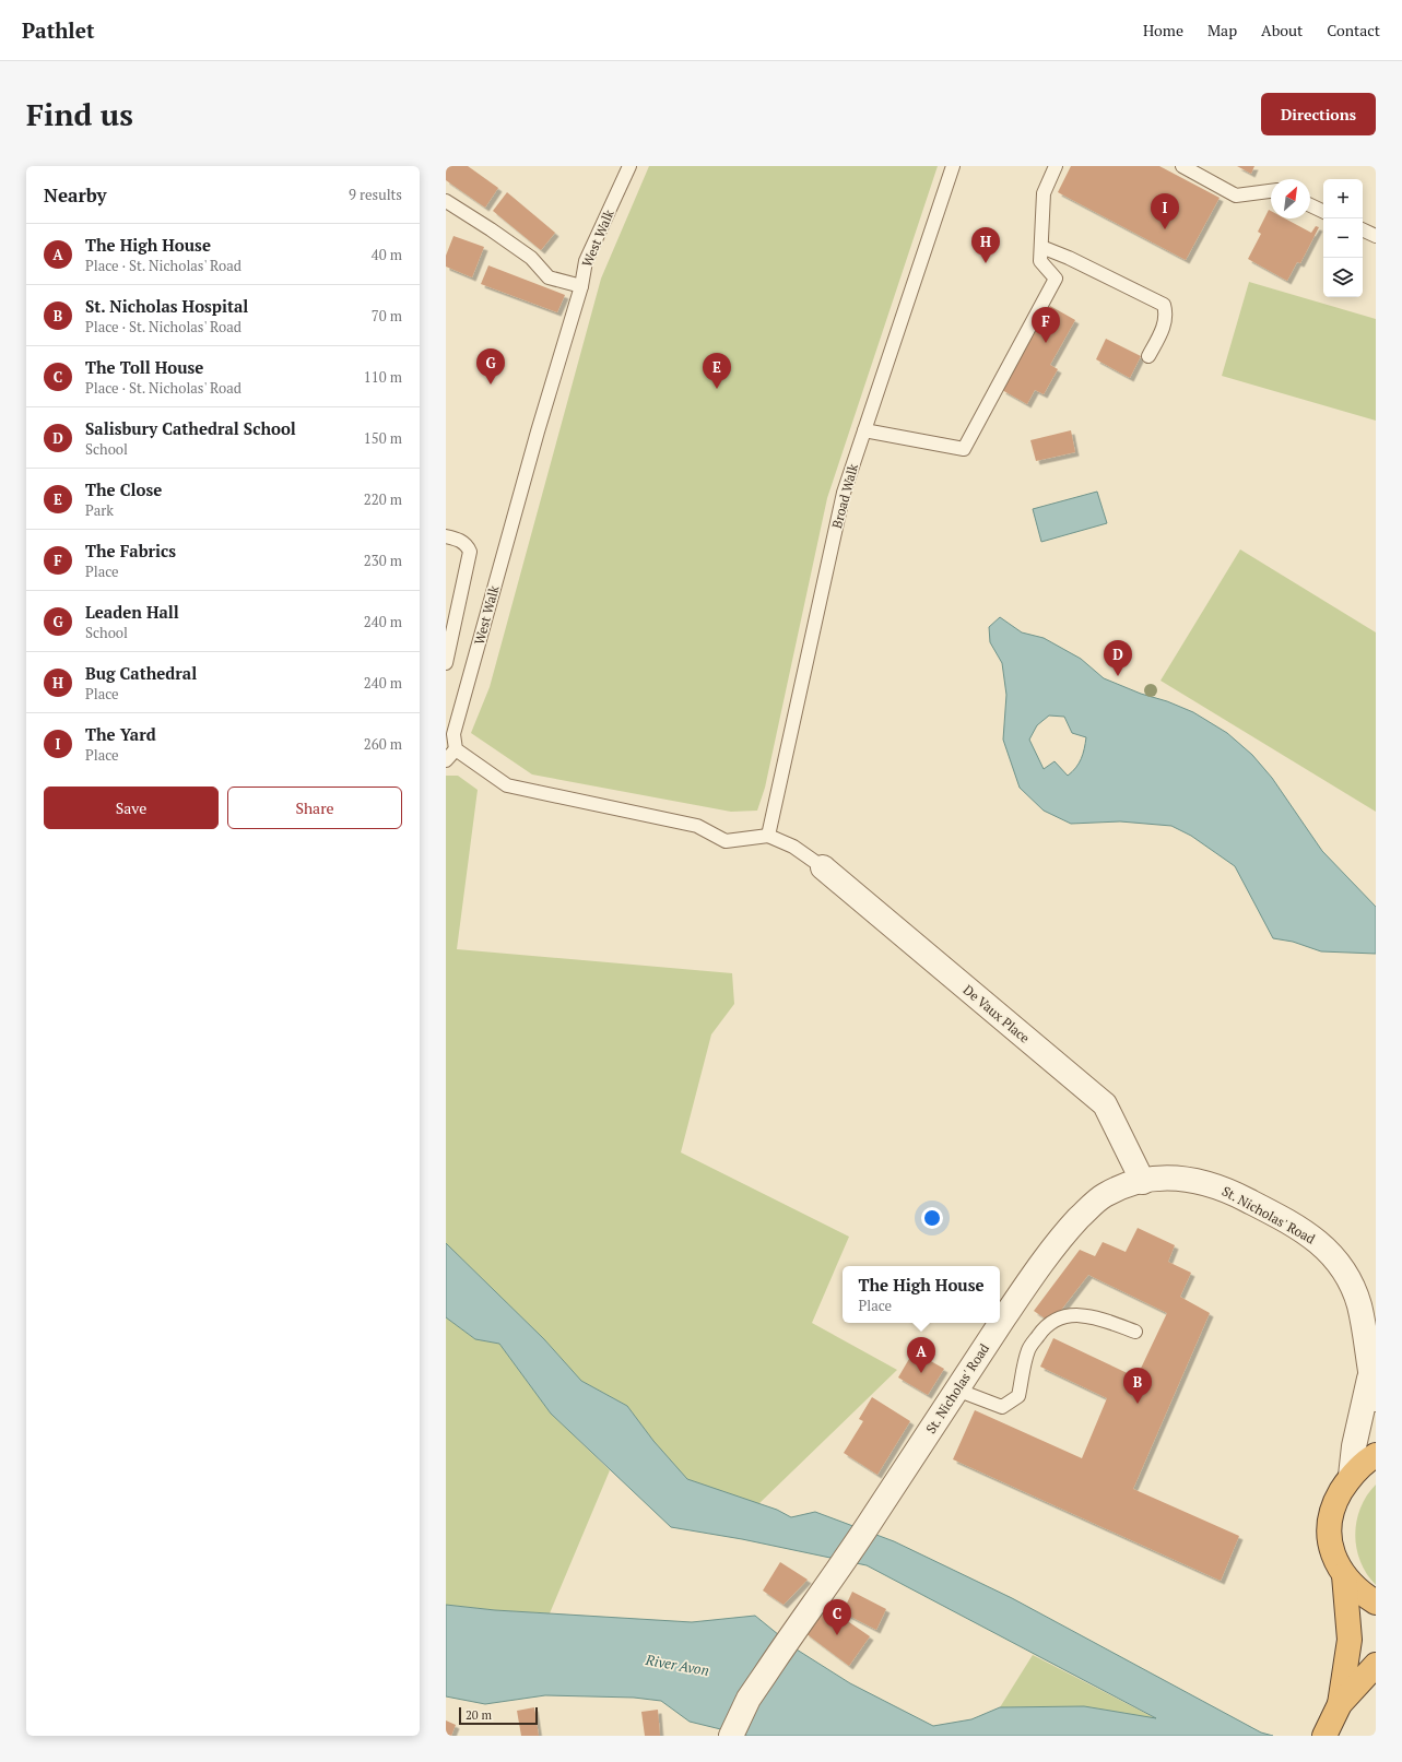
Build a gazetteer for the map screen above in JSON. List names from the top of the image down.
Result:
{
  "streets": {
    "street": ["De Vaux Place", "St. Nicholas' Road"],
    "lane": ["West Walk", "Broad Walk"]
  },
  "crossings": [
    ["De Vaux Place", "St. Nicholas' Road"]
  ],
  "water": ["River Avon"],
  "scale_bar": "20 m",
  "north": "top right",
  "page": {
    "header": "Pathlet",
    "nav": [
      "Home",
      "Map",
      "About",
      "Contact"
    ],
    "buttons": [
      "Directions",
      ["Save", "Share"]
    ],
    "title": "Find us",
    "heading": ["Nearby", "9 results"],
    "map_buttons": ["+", "−"],
    "pins": [
      "I",
      "H",
      "F",
      "G",
      "E",
      "D",
      "A",
      "B",
      "C"
    ],
    "list": [
      {
        "mark": "A",
        "name": "The High House",
        "note": "Place · St. Nicholas' Road",
        "value": "40 m"
      },
      {
        "mark": "B",
        "name": "St. Nicholas Hospital",
        "note": "Place · St. Nicholas' Road",
        "value": "70 m"
      },
      {
        "mark": "C",
        "name": "The Toll House",
        "note": "Place · St. Nicholas' Road",
        "value": "110 m"
      },
      {
        "mark": "D",
        "name": "Salisbury Cathedral School",
        "note": "School",
        "value": "150 m"
      },
      {
        "mark": "E",
        "name": "The Close",
        "note": "Park",
        "value": "220 m"
      },
      {
        "mark": "F",
        "name": "The Fabrics",
        "note": "Place",
        "value": "230 m"
      },
      {
        "mark": "G",
        "name": "Leaden Hall",
        "note": "School",
        "value": "240 m"
      },
      {
        "mark": "H",
        "name": "Bug Cathedral",
        "note": "Place",
        "value": "240 m"
      },
      {
        "mark": "I",
        "name": "The Yard",
        "note": "Place",
        "value": "260 m"
      }
    ],
    "popup": ["The High House", "Place"],
    "scale": "20 m"
  }
}
